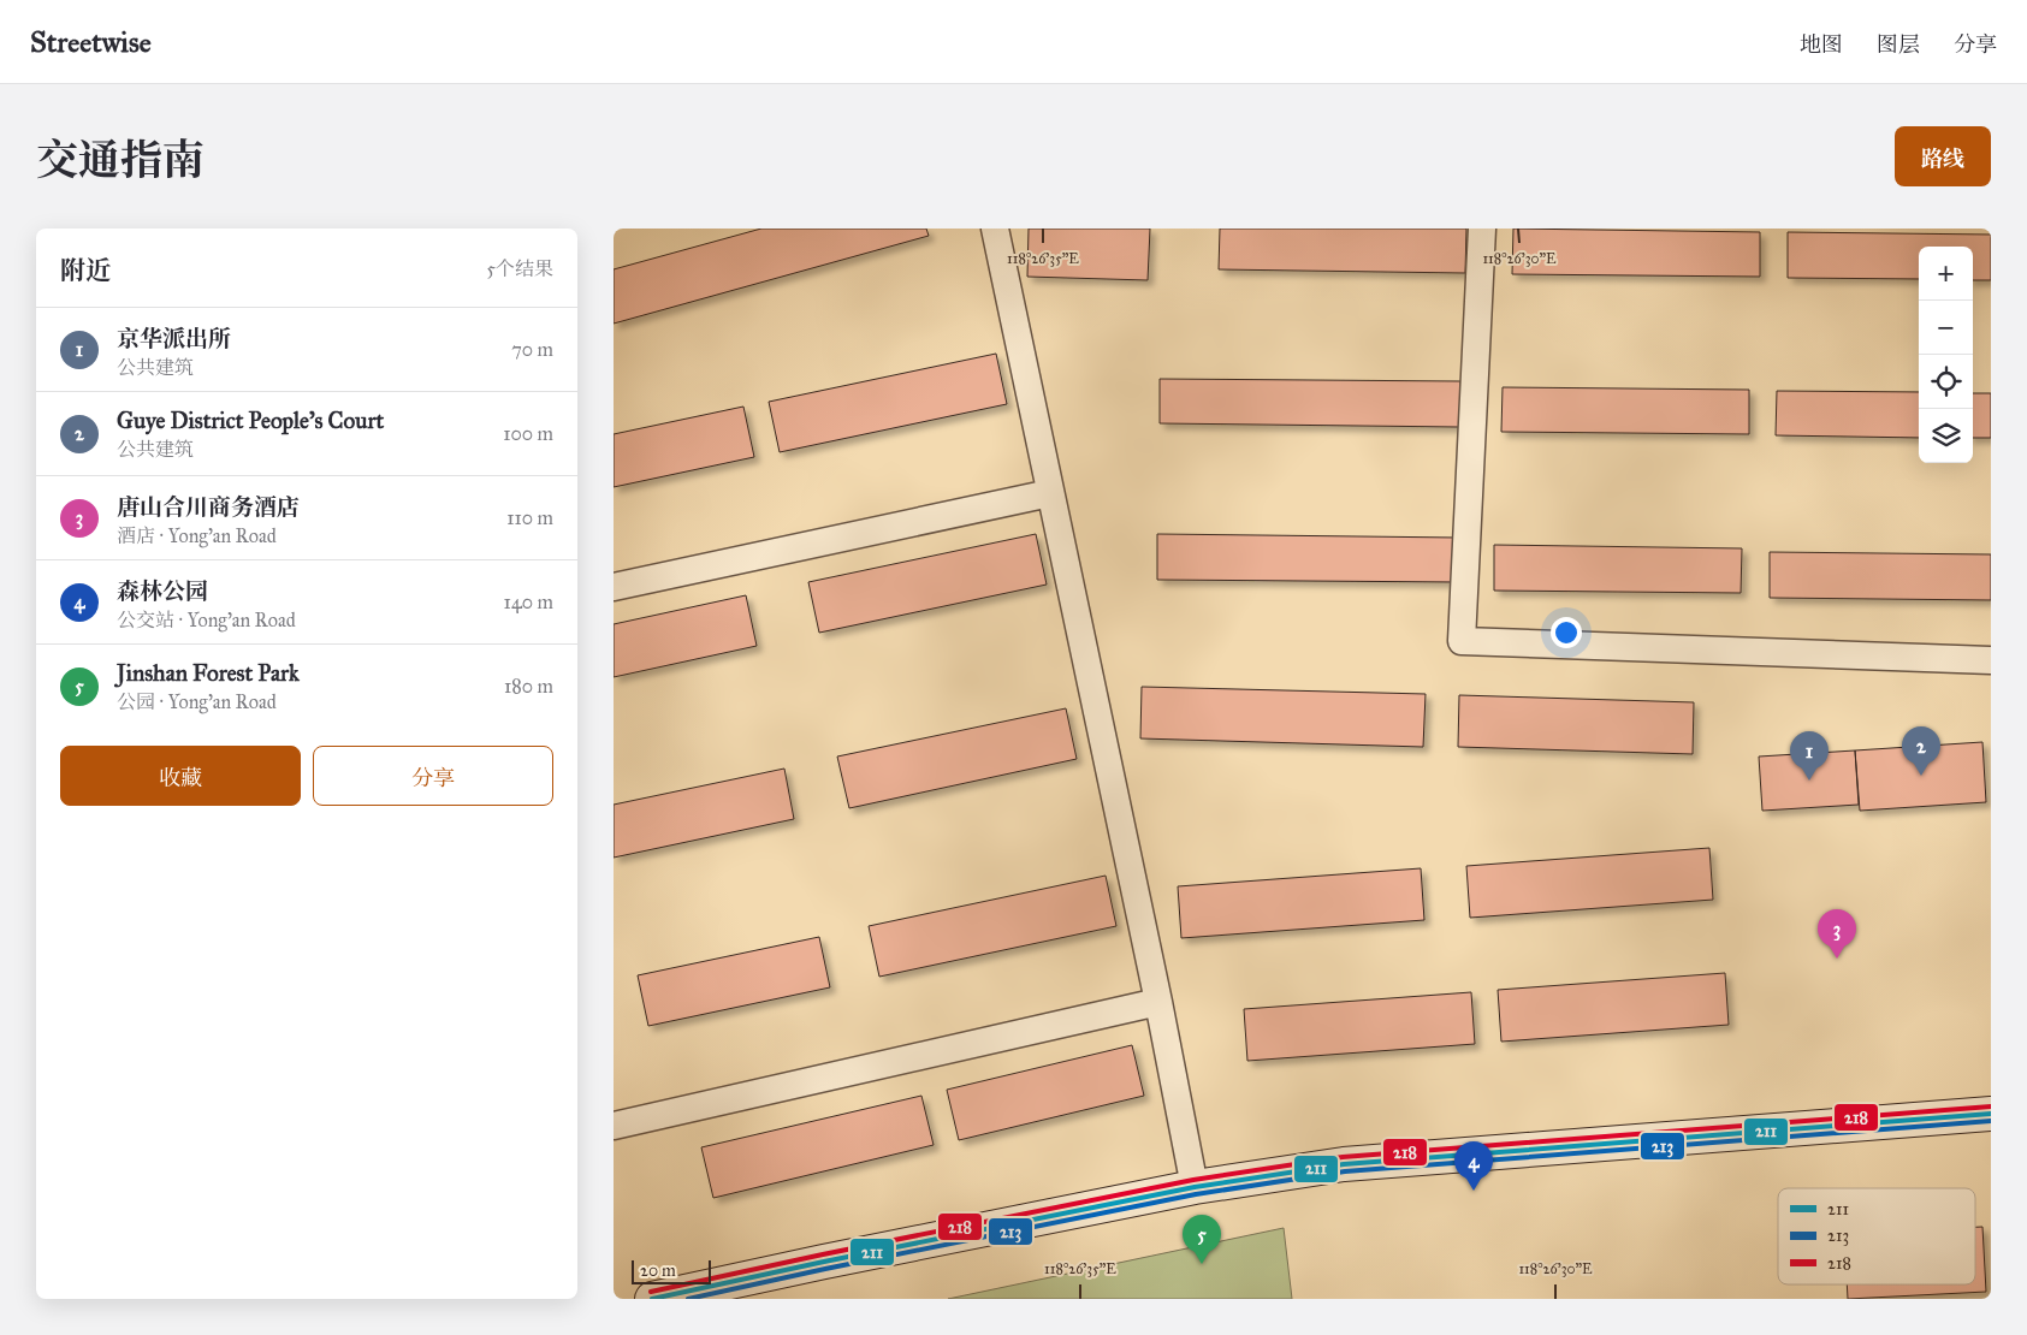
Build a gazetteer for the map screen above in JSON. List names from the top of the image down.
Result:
{
  "lines": ["transit line 218", "transit line 211", "transit line 213"],
  "legend": ["211", "213", "218"],
  "scale_bar": "20 m",
  "page": {
    "header": "Streetwise",
    "nav": ["地图", "图层", "分享"],
    "title": "交通指南",
    "buttons": [
      "路线",
      ["收藏", "分享"]
    ],
    "heading": ["附近", "5个结果"],
    "map_buttons": ["+", "−"],
    "list": [
      {
        "mark": "1",
        "name": "京华派出所",
        "note": "公共建筑",
        "value": "70 m"
      },
      {
        "mark": "2",
        "name": "Guye District People's Court",
        "note": "公共建筑",
        "value": "100 m"
      },
      {
        "mark": "3",
        "name": "唐山合川商务酒店",
        "note": "酒店 · Yong'an Road",
        "value": "110 m"
      },
      {
        "mark": "4",
        "name": "森林公园",
        "note": "公交站 · Yong'an Road",
        "value": "140 m"
      },
      {
        "mark": "5",
        "name": "Jinshan Forest Park",
        "note": "公园 · Yong'an Road",
        "value": "180 m"
      }
    ],
    "pins": [
      "2",
      "1",
      "3",
      "4",
      "5"
    ],
    "scale": "20 m"
  },
  "coordinates": ["118°26'35\"E", "118°26'30\"E"]
}
